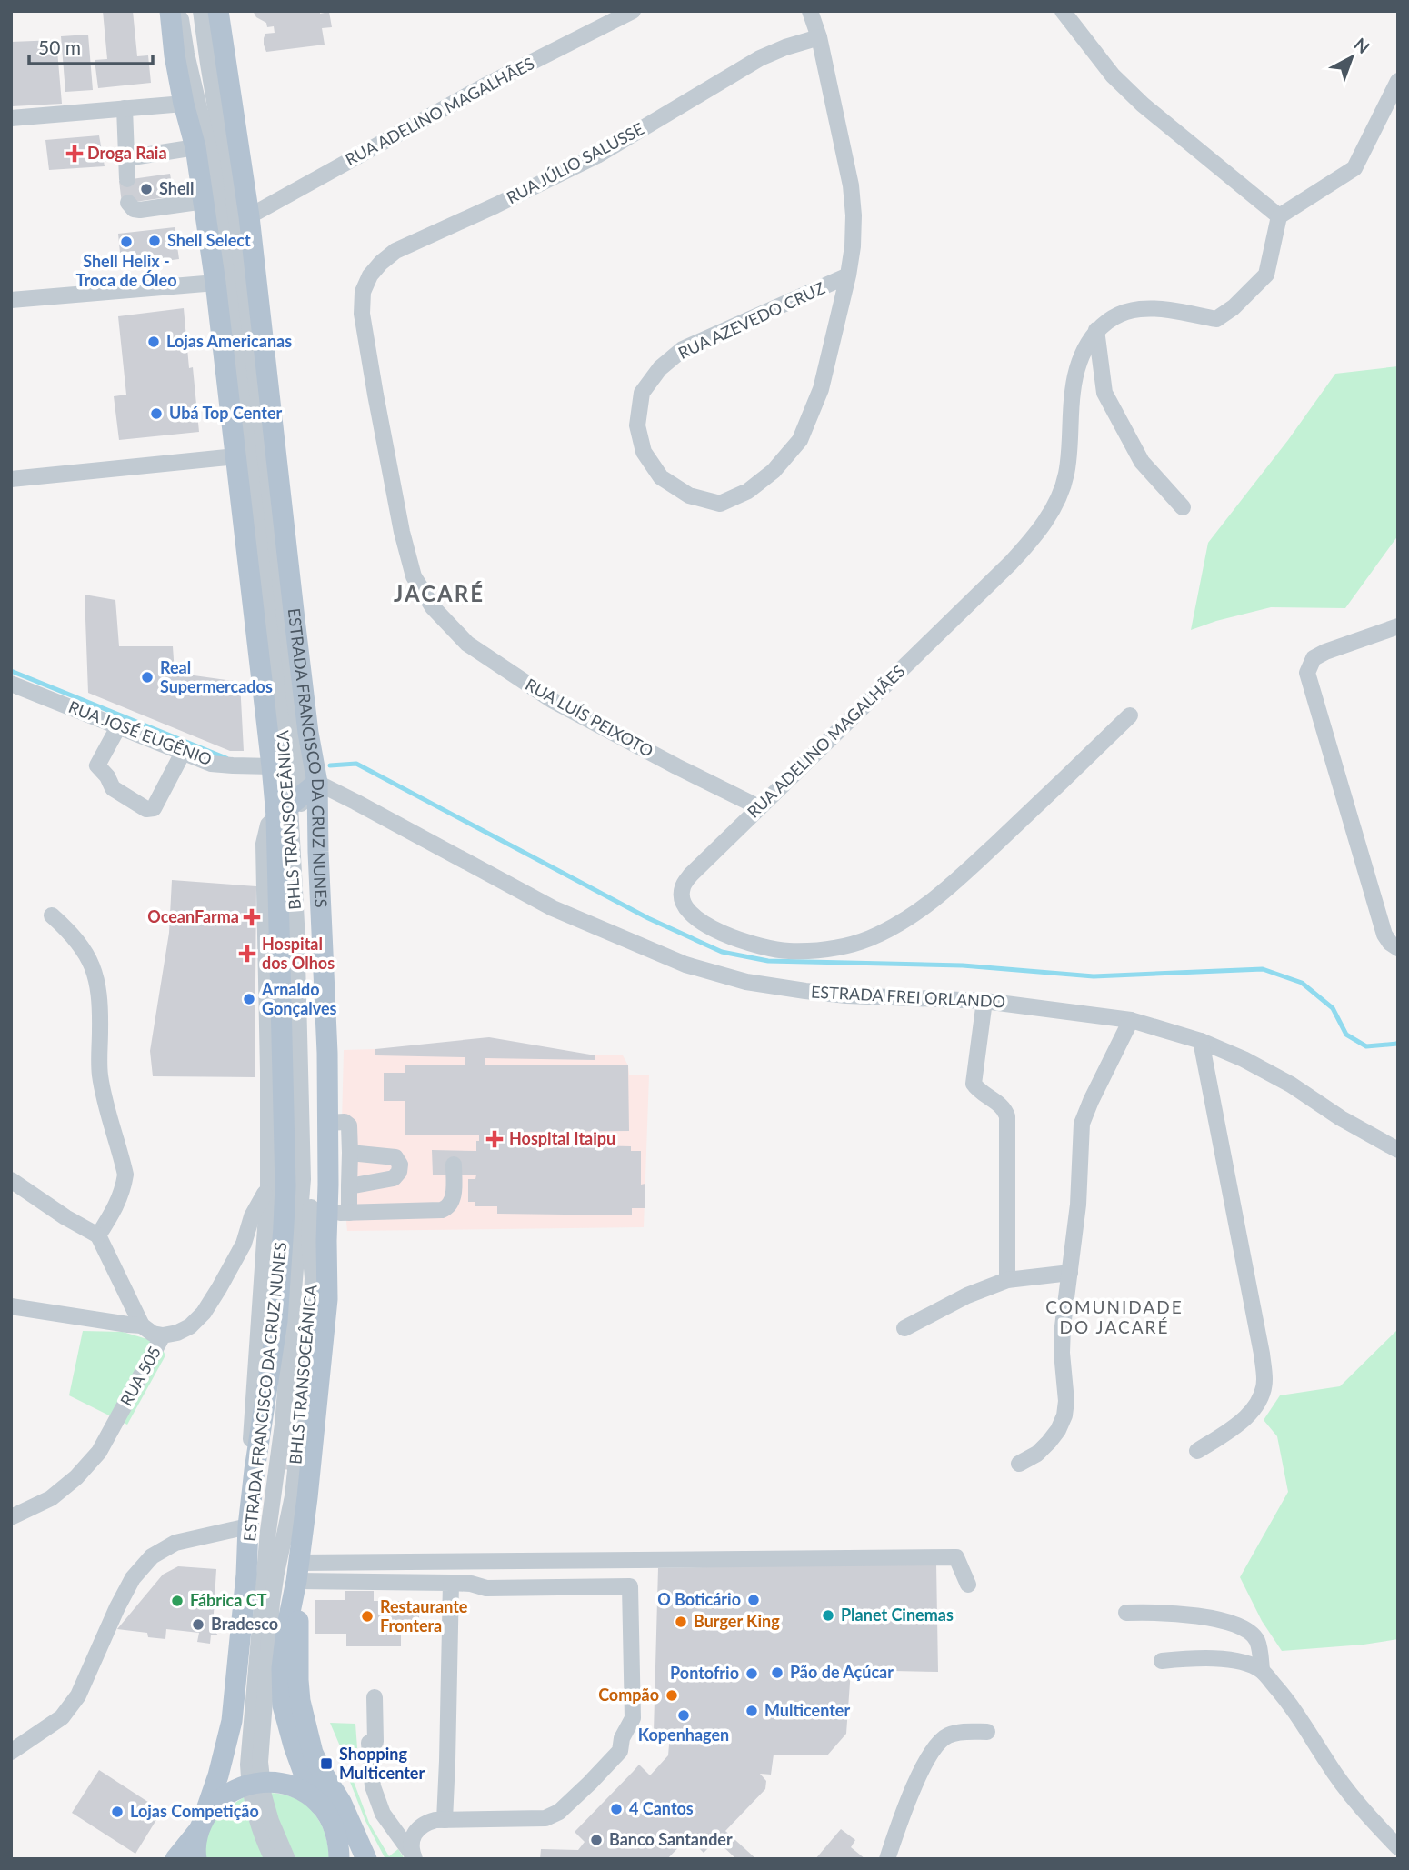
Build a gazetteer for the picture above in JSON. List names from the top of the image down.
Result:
{
  "streets": {
    "main road": ["ESTRADA FRANCISCO DA CRUZ NUNES"],
    "street": [
      "RUA ADELINO MAGALHÃES",
      "RUA JÚLIO SALUSSE",
      "RUA AZEVEDO CRUZ",
      "RUA LUÍS PEIXOTO",
      "RUA JOSÉ EUGÊNIO",
      "BHLS TRANSOCEÂNICA",
      "ESTRADA FREI ORLANDO",
      "RUA 505"
    ]
  },
  "crossings": [
    ["RUA ADELINO MAGALHÃES", "RUA LUÍS PEIXOTO"],
    ["RUA ADELINO MAGALHÃES", "ESTRADA FRANCISCO DA CRUZ NUNES"],
    ["RUA JÚLIO SALUSSE", "RUA AZEVEDO CRUZ"],
    ["RUA JÚLIO SALUSSE", "RUA LUÍS PEIXOTO"],
    ["RUA JOSÉ EUGÊNIO", "ESTRADA FRANCISCO DA CRUZ NUNES"],
    ["ESTRADA FRANCISCO DA CRUZ NUNES", "BHLS TRANSOCEÂNICA"],
    ["ESTRADA FRANCISCO DA CRUZ NUNES", "ESTRADA FREI ORLANDO"]
  ],
  "districts": ["JACARÉ", "COMUNIDADE DO JACARÉ"],
  "places": {
    "health": [
      "Droga Raia",
      "OceanFarma",
      "Hospital dos Olhos",
      "Hospital Itaipu"
    ],
    "other": [
      "Shell",
      "Shell Select",
      "Shell Helix - Troca de Óleo",
      "Lojas Americanas",
      "Ubá Top Center",
      "Real Supermercados",
      "Arnaldo Gonçalves",
      "O Boticário",
      "Fábrica CT",
      "Planet Cinemas",
      "Restaurante Frontera",
      "Burger King",
      "Bradesco",
      "Pão de Açúcar",
      "Pontofrio",
      "Compão",
      "Multicenter",
      "Kopenhagen",
      "4 Cantos",
      "Lojas Competição",
      "Banco Santander"
    ],
    "transit": ["Shopping Multicenter"]
  },
  "scale_bar": "50 m",
  "north": "top right"
}
